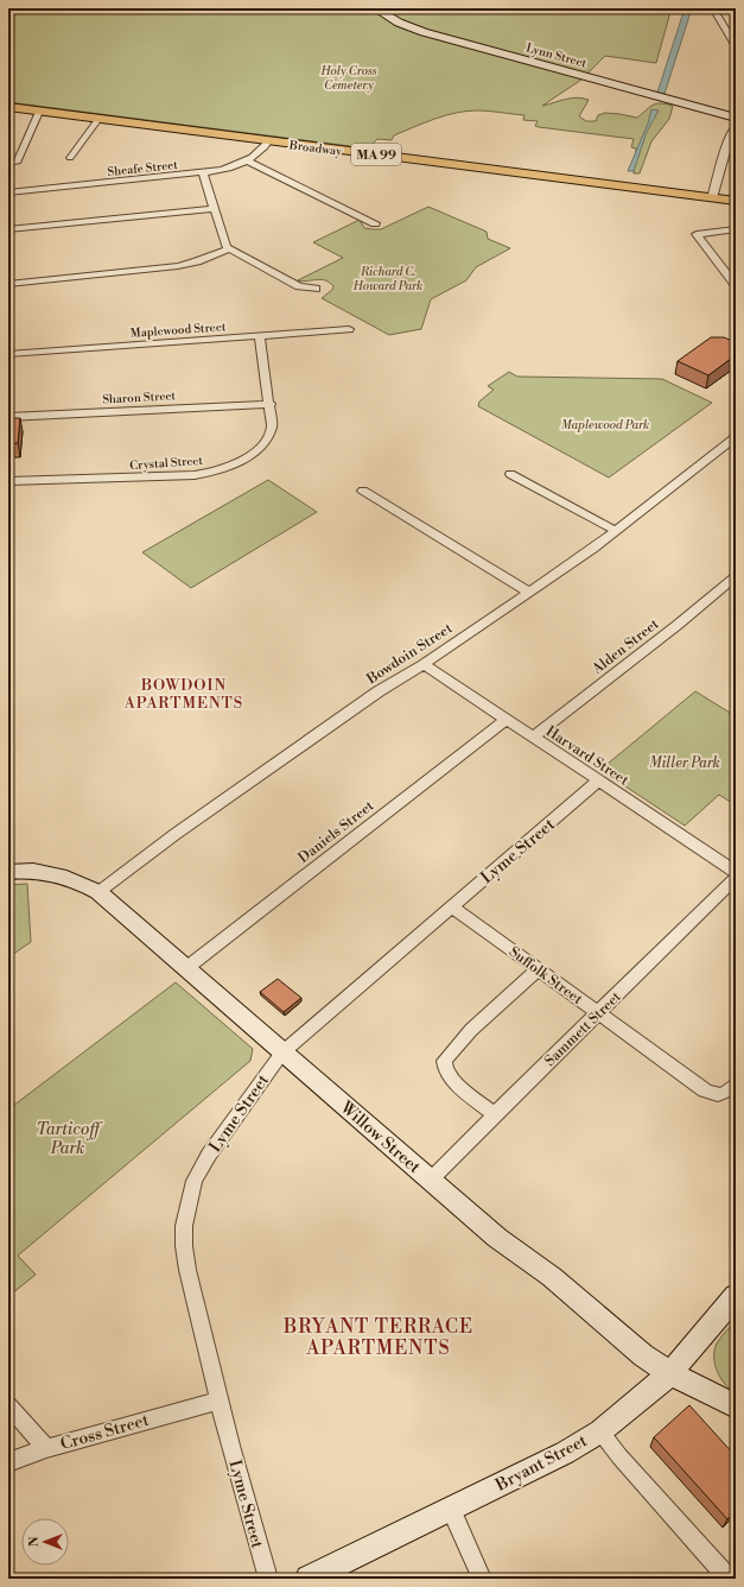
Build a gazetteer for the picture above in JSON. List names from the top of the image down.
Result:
{
  "streets": {
    "main road": [
      "Lynn Street",
      "Broadway",
      "MA 99",
      "Willow Street",
      "Bryant Street"
    ],
    "street": [
      "Sheafe Street",
      "Maplewood Street",
      "Sharon Street",
      "Crystal Street",
      "Alden Street",
      "Bowdoin Street",
      "Harvard Street",
      "Daniels Street",
      "Lyme Street",
      "Suffolk Street",
      "Sammett Street",
      "Cross Street"
    ]
  },
  "crossings": [
    ["Broadway", "Sheafe Street"],
    ["Maplewood Street", "Crystal Street"],
    ["Sharon Street", "Crystal Street"],
    ["Alden Street", "Harvard Street"],
    ["Bowdoin Street", "Harvard Street"],
    ["Bowdoin Street", "Willow Street"],
    ["Harvard Street", "Daniels Street"],
    ["Harvard Street", "Lyme Street"],
    ["Daniels Street", "Willow Street"],
    ["Lyme Street", "Suffolk Street"],
    ["Lyme Street", "Willow Street"],
    ["Lyme Street", "Cross Street"],
    ["Suffolk Street", "Sammett Street"],
    ["Sammett Street", "Willow Street"],
    ["Willow Street", "Bryant Street"]
  ],
  "districts": ["BOWDOIN APARTMENTS", "BRYANT TERRACE APARTMENTS"],
  "parks": [
    "Holy Cross Cemetery",
    "Richard C. Howard Park",
    "Maplewood Park",
    "Miller Park",
    "Tarticoff Park"
  ],
  "north": "left"
}
